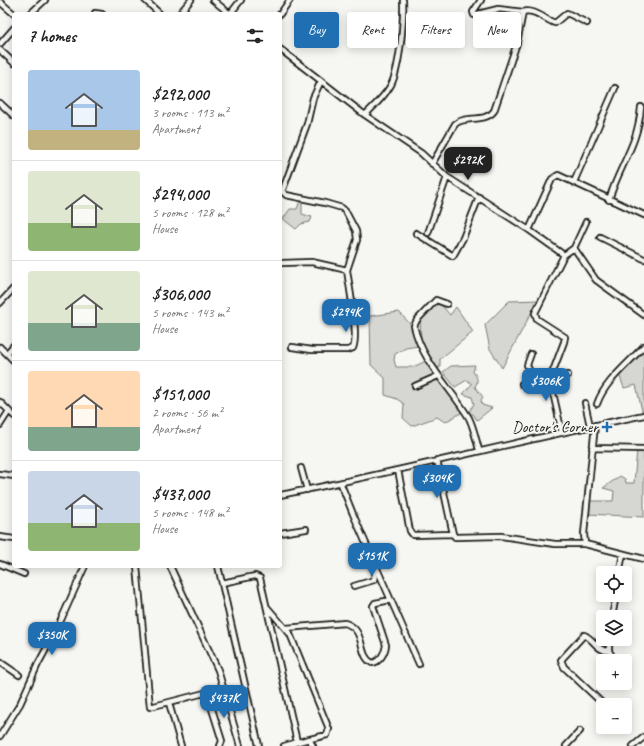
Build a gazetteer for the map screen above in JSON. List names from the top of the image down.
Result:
{
  "places": {
    "health": ["Doctor's Corner"]
  },
  "page": {
    "chip": [
      "Buy",
      "Rent",
      "Filters",
      "New"
    ],
    "heading": "7 homes",
    "list": [
      {
        "name": "$292,000",
        "note": "3 rooms · 113 m² · Apartment"
      },
      {
        "name": "$294,000",
        "note": "5 rooms · 128 m² · House"
      },
      {
        "name": "$306,000",
        "note": "5 rooms · 143 m² · House"
      },
      {
        "name": "$151,000",
        "note": "2 rooms · 56 m² · Apartment"
      },
      {
        "name": "$437,000",
        "note": "5 rooms · 148 m² · House"
      }
    ],
    "price": [
      "$292K",
      "$294K",
      "$306K",
      "$304K",
      "$151K",
      "$350K",
      "$437K"
    ],
    "map_buttons": ["+", "−"]
  }
}
